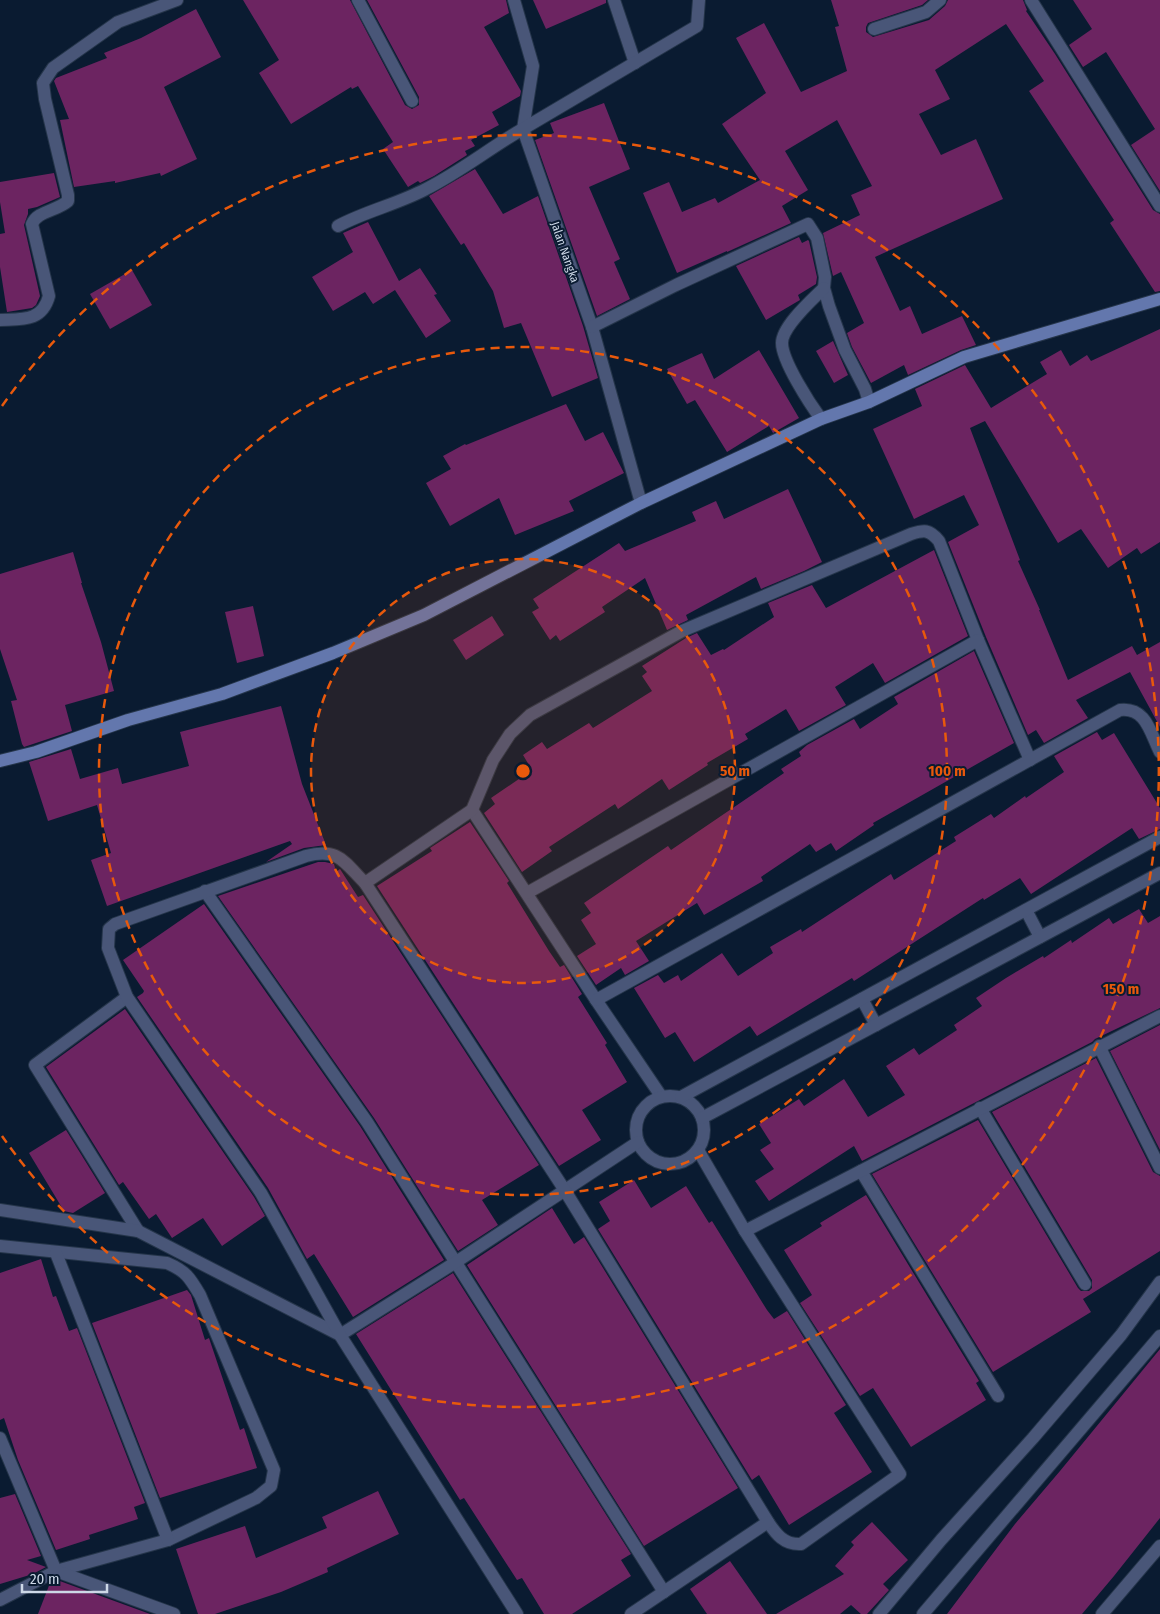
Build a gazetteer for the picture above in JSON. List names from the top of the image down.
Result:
{
  "streets": {
    "street": ["Jalan Nangka"]
  },
  "scale_bar": "20 m",
  "rings": ["50 m", "100 m", "150 m"]
}
